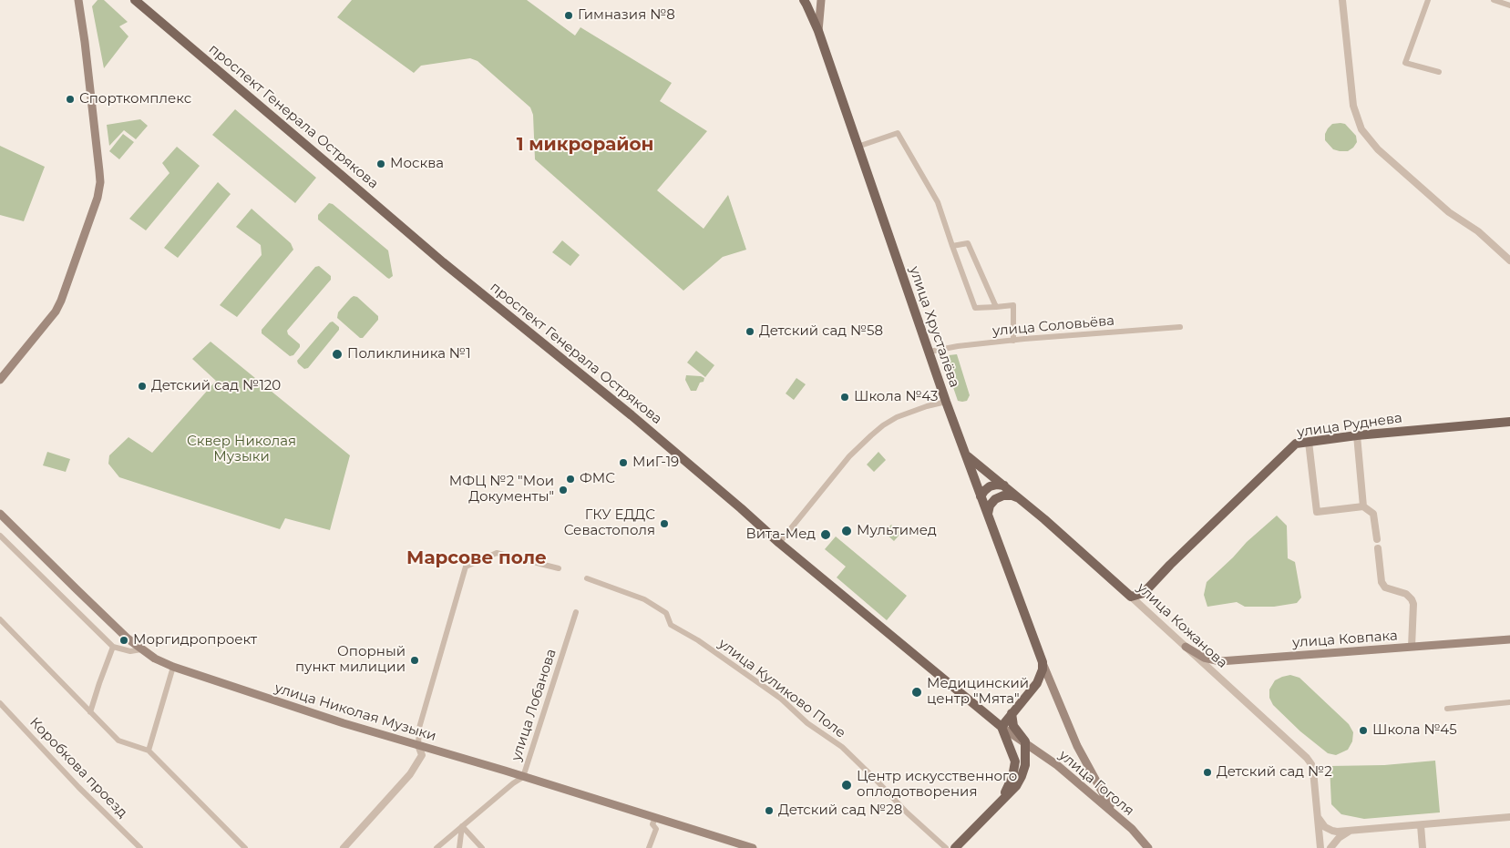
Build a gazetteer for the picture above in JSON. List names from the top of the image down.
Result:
{
  "streets": {
    "main road": [
      "проспект Генерала Острякова",
      "улица Хрусталёва",
      "улица Руднева",
      "улица Кожанова",
      "улица Ковпака",
      "улица Николая Музыки",
      "улица Гоголя"
    ],
    "street": [
      "улица Соловьёва",
      "улица Куликово Поле",
      "улица Лобанова",
      "Коробкова проезд"
    ]
  },
  "crossings": [
    ["проспект Генерала Острякова", "улица Гоголя"],
    ["улица Соловьёва", "улица Хрусталёва"],
    ["улица Хрусталёва", "улица Кожанова"],
    ["улица Хрусталёва", "улица Гоголя"],
    ["улица Руднева", "улица Кожанова"],
    ["улица Кожанова", "улица Ковпака"],
    ["улица Лобанова", "улица Николая Музыки"]
  ],
  "districts": ["1 микрорайон", "Марсове поле"],
  "parks": ["Сквер Николая Музыки"],
  "places": [
    "Гимназия №8",
    "Спорткомплекс",
    "Москва",
    "Детский сад №58",
    "Поликлиника №1",
    "Детский сад №120",
    "Школа №43",
    "МиГ-19",
    "ФМС",
    "МФЦ №2 \"Мои Документы\"",
    "ГКУ ЕДДС Севастополя",
    "Мультимед",
    "Вита-Мед",
    "Моргидропроект",
    "Опорный пункт милиции",
    "Медицинский центр \"Мята\"",
    "Школа №45",
    "Детский сад №2",
    "Центр искусственного оплодотворения",
    "Детский сад №28"
  ]
}
